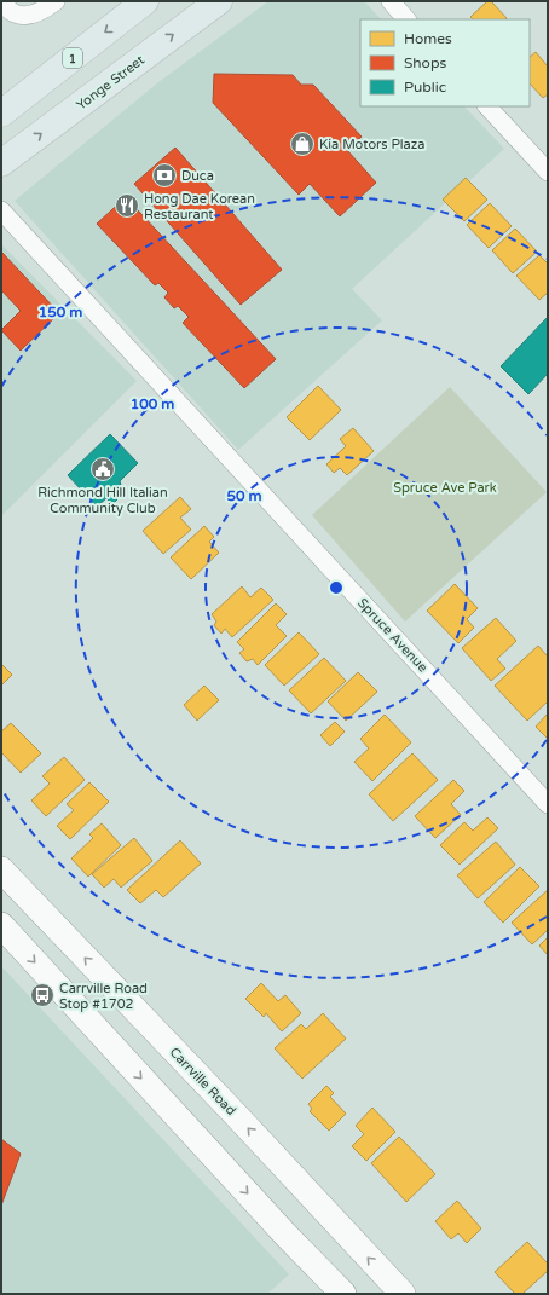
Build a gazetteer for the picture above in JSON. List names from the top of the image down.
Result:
{
  "streets": {
    "main road": ["1", "Yonge Street", "Carrville Road"],
    "street": ["Spruce Avenue"]
  },
  "parks": ["Spruce Ave Park"],
  "places": {
    "shop": ["Kia Motors Plaza"],
    "bank": ["Duca"],
    "restaurant": ["Hong Dae Korean Restaurant"],
    "public building": ["Richmond Hill Italian Community Club"],
    "bus stop": ["Carrville Road Stop #1702"]
  },
  "legend": ["Homes", "Shops", "Public"],
  "rings": ["150 m", "100 m", "50 m"]
}
